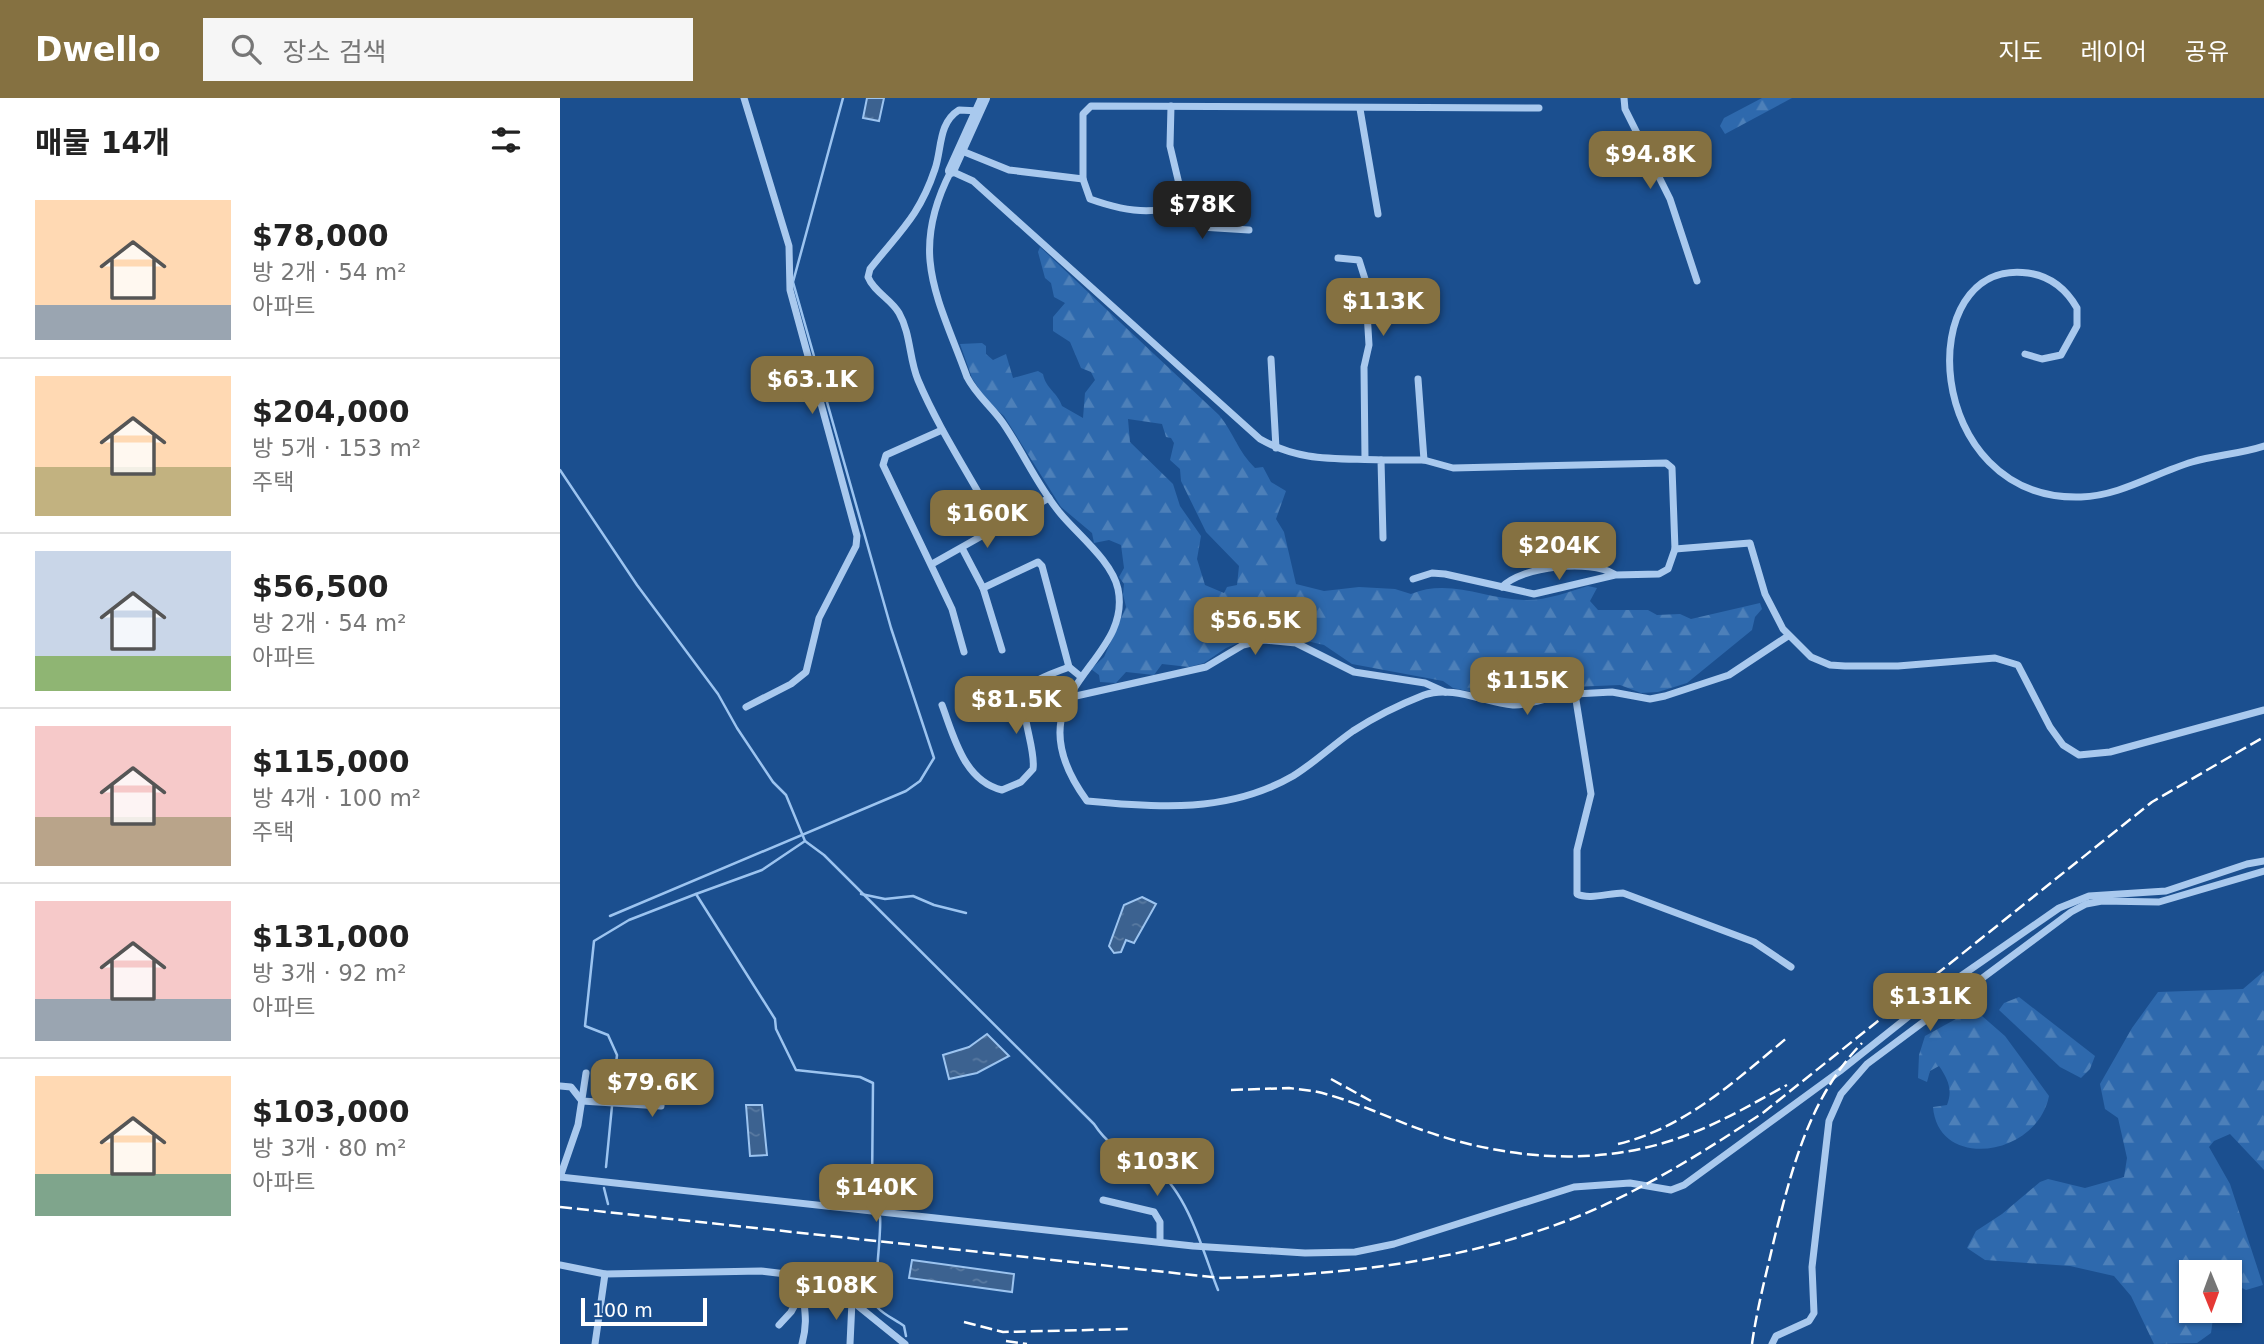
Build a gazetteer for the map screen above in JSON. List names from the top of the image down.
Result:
{
  "scale_bar": "100 m",
  "north": "bottom",
  "page": {
    "header": "Dwello",
    "search": "장소 검색",
    "nav": ["지도", "레이어", "공유"],
    "heading": "매물 14개",
    "price": [
      "$94.8K",
      "$78K",
      "$113K",
      "$63.1K",
      "$160K",
      "$204K",
      "$56.5K",
      "$115K",
      "$81.5K",
      "$131K",
      "$79.6K",
      "$103K",
      "$140K",
      "$108K"
    ],
    "list": [
      {
        "name": "$78,000",
        "note": "방 2개 · 54 m² · 아파트"
      },
      {
        "name": "$204,000",
        "note": "방 5개 · 153 m² · 주택"
      },
      {
        "name": "$56,500",
        "note": "방 2개 · 54 m² · 아파트"
      },
      {
        "name": "$115,000",
        "note": "방 4개 · 100 m² · 주택"
      },
      {
        "name": "$131,000",
        "note": "방 3개 · 92 m² · 아파트"
      },
      {
        "name": "$103,000",
        "note": "방 3개 · 80 m² · 아파트"
      }
    ],
    "scale": "100 m"
  }
}
